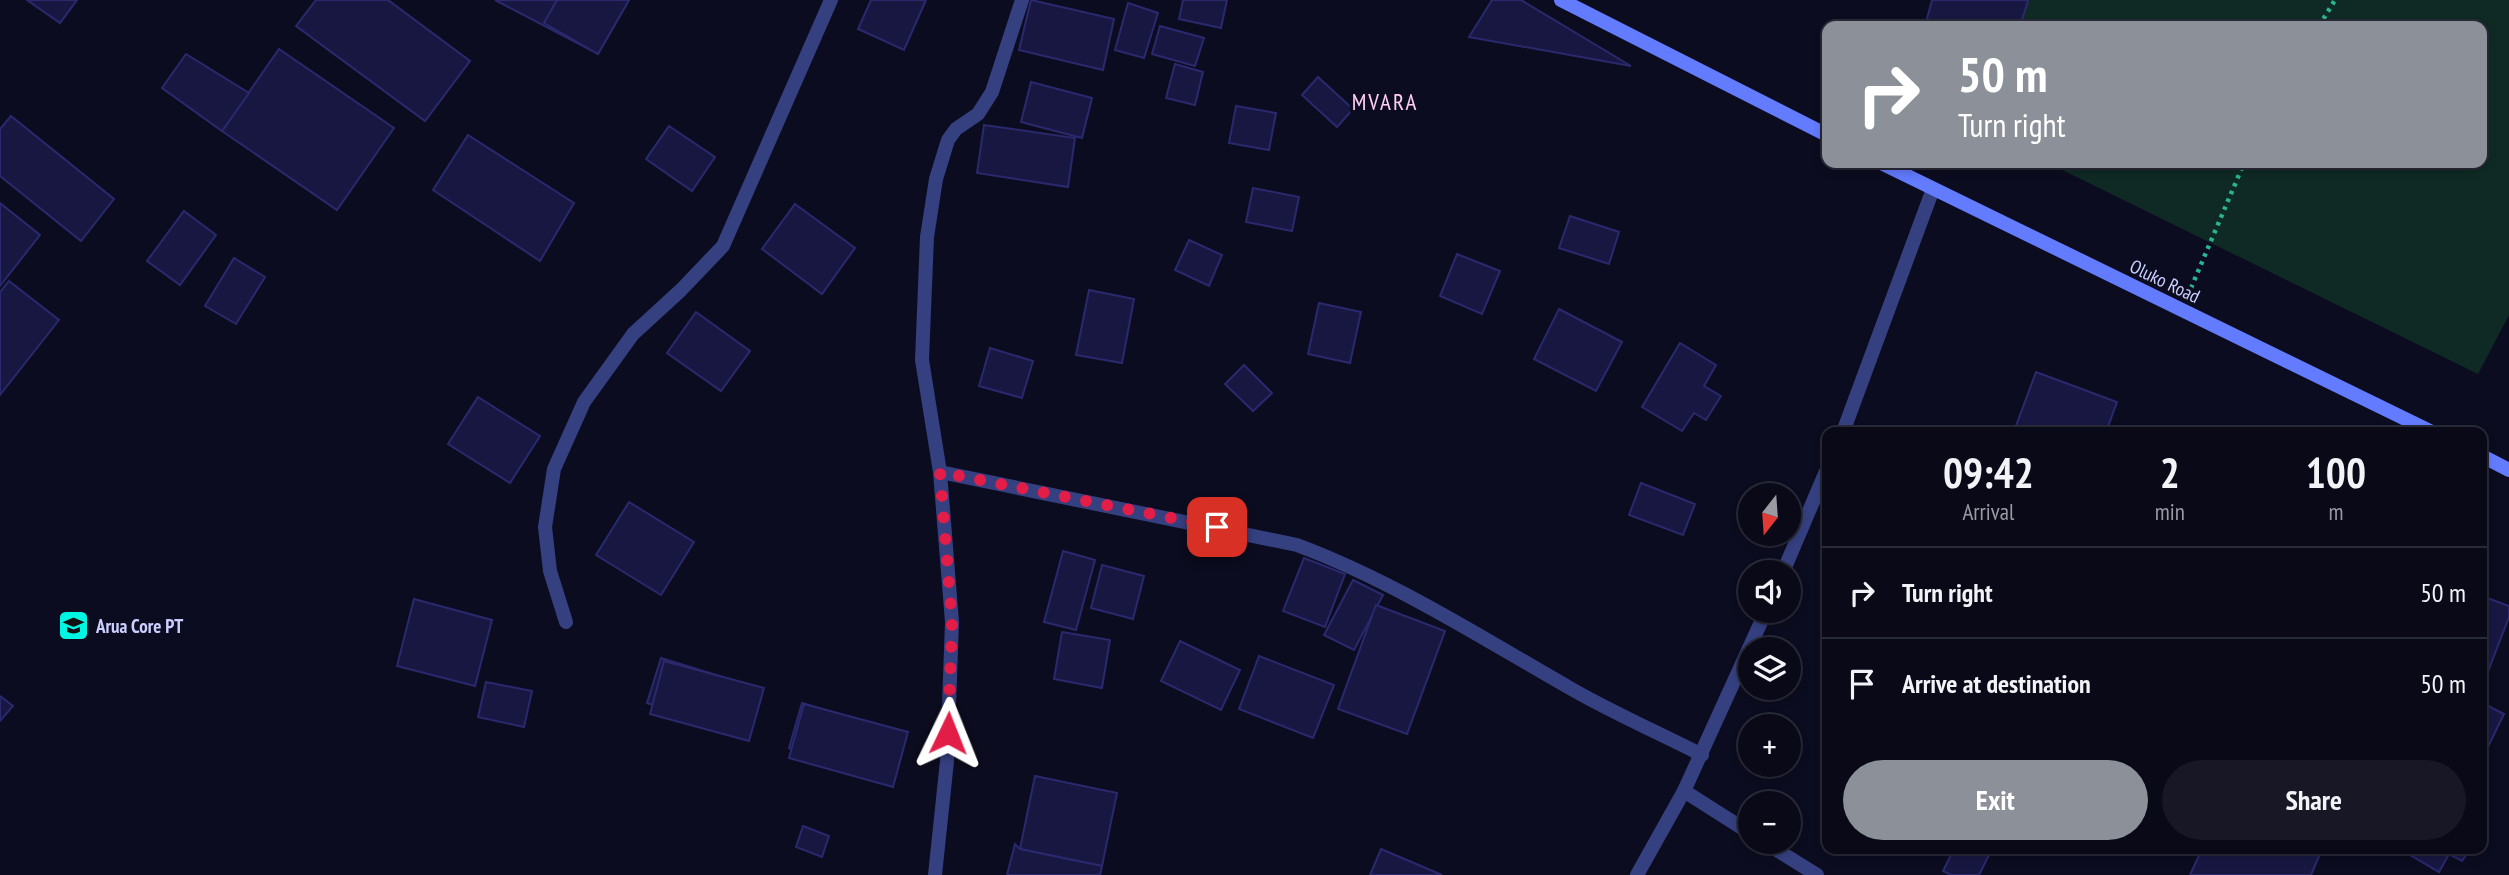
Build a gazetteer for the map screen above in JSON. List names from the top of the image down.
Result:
{
  "streets": {
    "main road": ["Oluko Road"]
  },
  "districts": ["MVARA"],
  "places": {
    "school or university": ["Arua Core PT"]
  },
  "north": "bottom",
  "page": {
    "turn": ["50 m", "Turn right"],
    "eta": [
      "09:42",
      "Arrival",
      "2",
      "min",
      "100",
      "m"
    ],
    "map_buttons": ["+", "−"],
    "list": [
      {
        "name": "Turn right",
        "value": "50 m"
      },
      {
        "name": "Arrive at destination",
        "value": "50 m"
      }
    ],
    "buttons": ["Exit", "Share"]
  }
}
